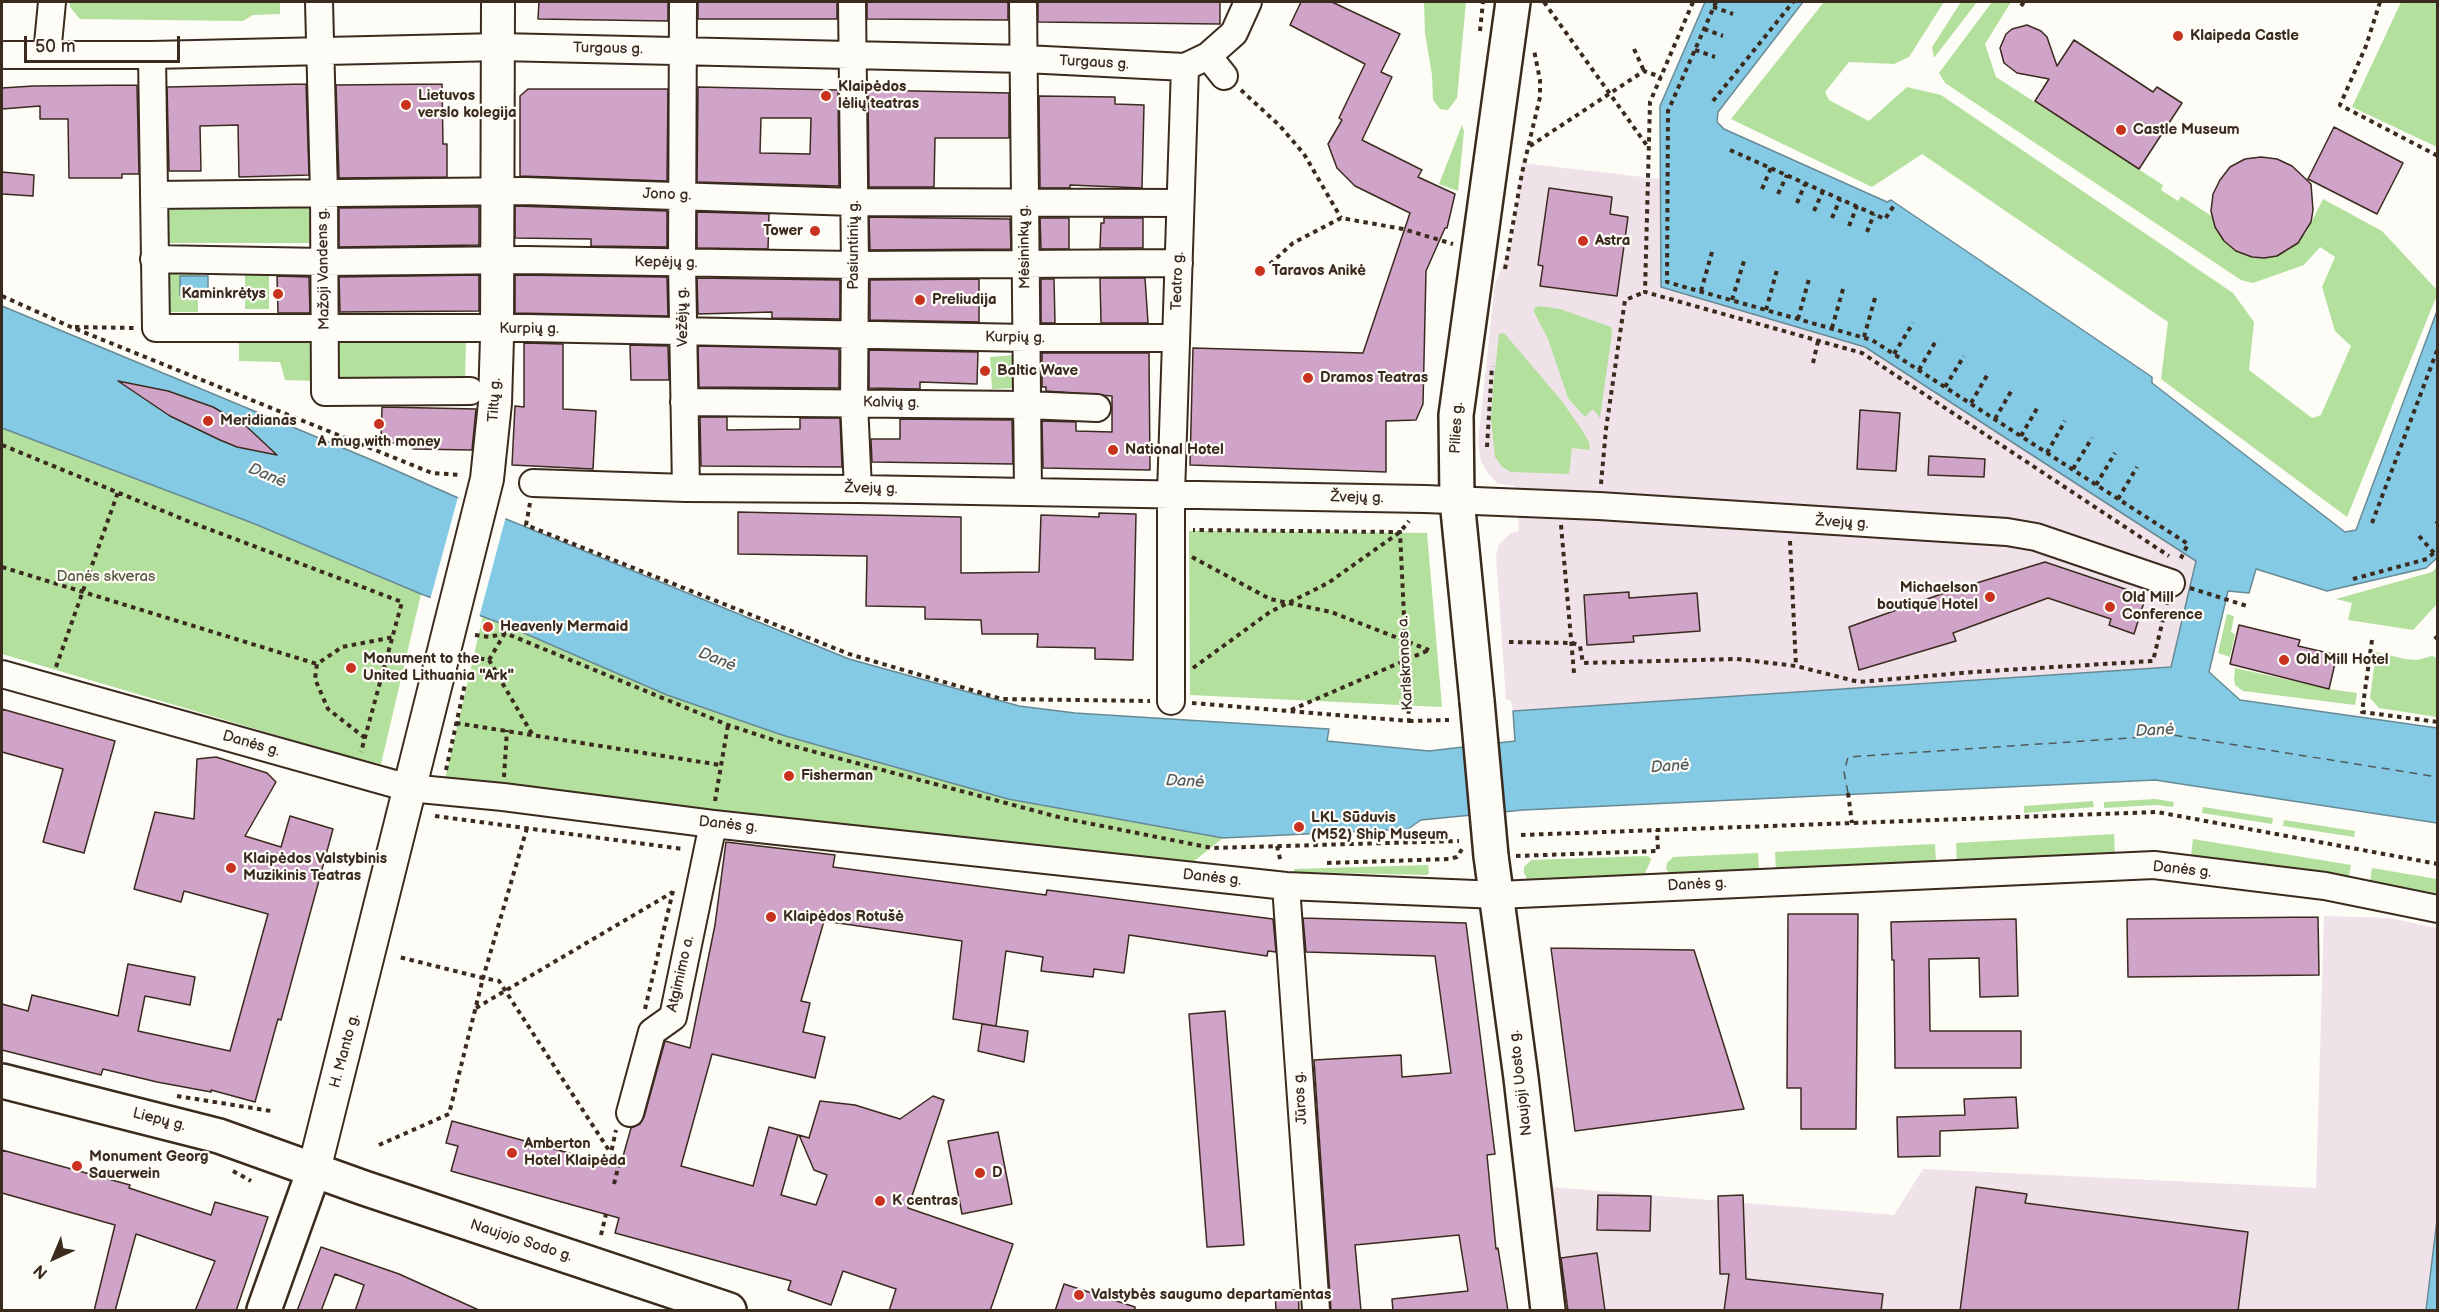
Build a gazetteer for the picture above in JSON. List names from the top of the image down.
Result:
{
  "streets": {
    "main road": [
      "Pilies g.",
      "H. Manto g.",
      "Naujoji Uosto g.",
      "Liepų g.",
      "Naujojo Sodo g."
    ],
    "street": [
      "Turgaus g.",
      "Jono g.",
      "Pasiuntinių g.",
      "Mėsininkų g.",
      "Kepėjų g.",
      "Mažoji Vandens g.",
      "Teatro g.",
      "Vežėjų g.",
      "Kurpių g.",
      "Tiltų g.",
      "Kalvių g.",
      "Žvejų g.",
      "Danės g.",
      "Atgimimo a.",
      "Jūros g."
    ],
    "path": ["Karlskronos a."]
  },
  "crossings": [
    ["Turgaus g.", "Pasiuntinių g."],
    ["Turgaus g.", "Mėsininkų g."],
    ["Turgaus g.", "Mažoji Vandens g."],
    ["Turgaus g.", "Teatro g."],
    ["Turgaus g.", "Vežėjų g."],
    ["Turgaus g.", "Tiltų g."],
    ["Jono g.", "Pasiuntinių g."],
    ["Jono g.", "Mėsininkų g."],
    ["Jono g.", "Mažoji Vandens g."],
    ["Jono g.", "Teatro g."],
    ["Jono g.", "Vežėjų g."],
    ["Jono g.", "Tiltų g."],
    ["Pasiuntinių g.", "Kepėjų g."],
    ["Pasiuntinių g.", "Kurpių g."],
    ["Pasiuntinių g.", "Kalvių g."],
    ["Pasiuntinių g.", "Žvejų g."],
    ["Mėsininkų g.", "Kepėjų g."],
    ["Mėsininkų g.", "Kurpių g."],
    ["Mėsininkų g.", "Kalvių g."],
    ["Mėsininkų g.", "Žvejų g."],
    ["Kepėjų g.", "Mažoji Vandens g."],
    ["Kepėjų g.", "Teatro g."],
    ["Kepėjų g.", "Vežėjų g."],
    ["Kepėjų g.", "Tiltų g."],
    ["Mažoji Vandens g.", "Kurpių g."],
    ["Teatro g.", "Kurpių g."],
    ["Teatro g.", "Žvejų g."],
    ["Vežėjų g.", "Kurpių g."],
    ["Vežėjų g.", "Kalvių g."],
    ["Vežėjų g.", "Žvejų g."],
    ["Kurpių g.", "Tiltų g."],
    ["Tiltų g.", "Danės g."],
    ["Tiltų g.", "H. Manto g."],
    ["Pilies g.", "Žvejų g."],
    ["Pilies g.", "Naujoji Uosto g."],
    ["Žvejų g.", "Karlskronos a."],
    ["Danės g.", "Atgimimo a."],
    ["Danės g.", "H. Manto g."],
    ["Danės g.", "Naujoji Uosto g."],
    ["Danės g.", "Jūros g."],
    ["H. Manto g.", "Liepų g."],
    ["H. Manto g.", "Naujojo Sodo g."],
    ["Liepų g.", "Naujojo Sodo g."]
  ],
  "water": ["Danė"],
  "parks": ["Danės skveras"],
  "places": [
    "Klaipeda Castle",
    "Klaipėdos lėlių teatras",
    "Lietuvos verslo kolegija",
    "Castle Museum",
    "Tower",
    "Astra",
    "Taravos Anikė",
    "Kaminkrėtys",
    "Preliudija",
    "Baltic Wave",
    "Dramos Teatras",
    "Meridianas",
    "A mug with money",
    "National Hotel",
    "Michaelson boutique Hotel",
    "Old Mill Conference",
    "Heavenly Mermaid",
    "Old Mill Hotel",
    "Monument to the United Lithuania \"Ark\"",
    "Fisherman",
    "LKL Sūduvis (M52) Ship Museum",
    "Klaipėdos Valstybinis Muzikinis Teatras",
    "Klaipėdos Rotušė",
    "Amberton Hotel Klaipėda",
    "Monument Georg Sauerwein",
    "D",
    "K centras",
    "Valstybės saugumo departamentas"
  ],
  "scale_bar": "50 m",
  "north": "bottom left"
}
